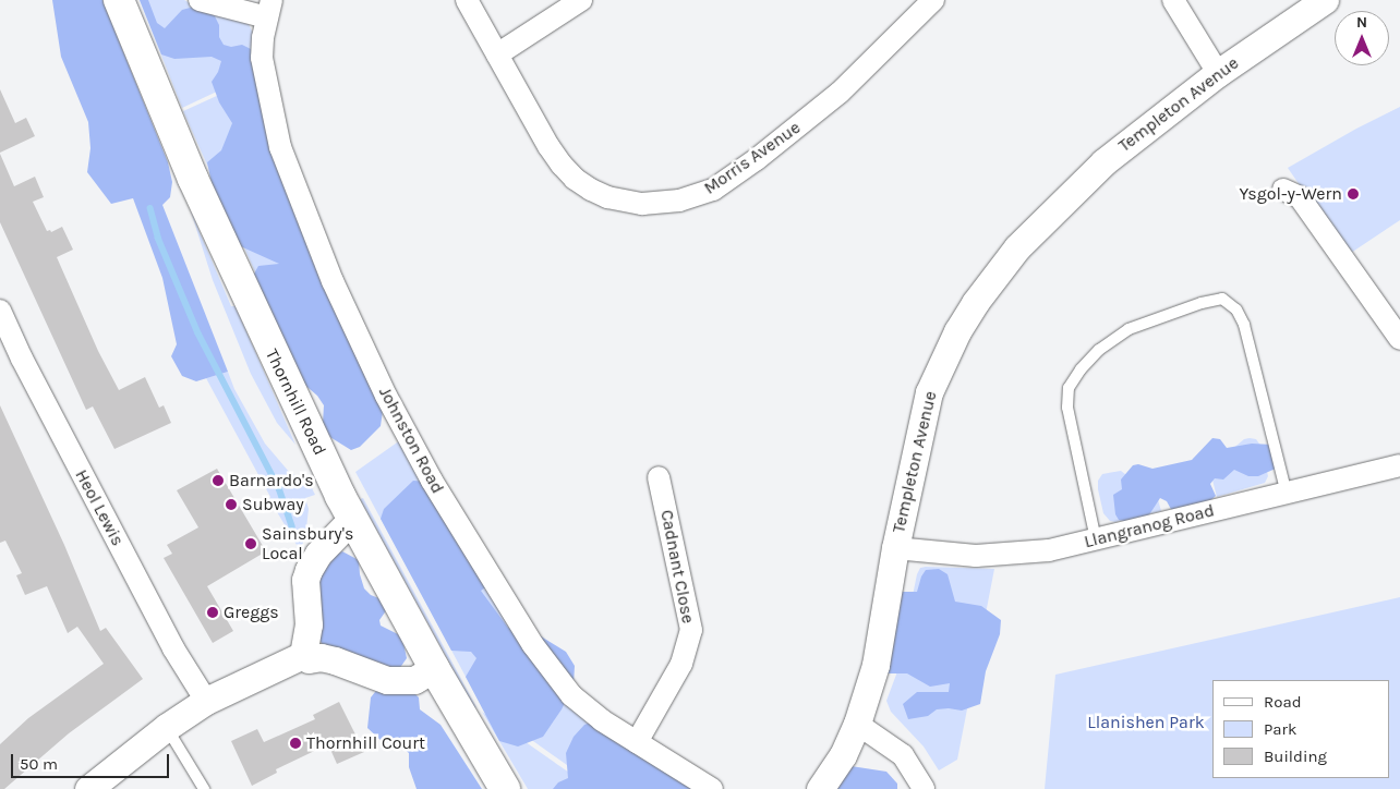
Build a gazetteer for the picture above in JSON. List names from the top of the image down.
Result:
{
  "streets": {
    "main road": ["Thornhill Road"],
    "street": [
      "Templeton Avenue",
      "Morris Avenue",
      "Johnston Road",
      "Heol Lewis",
      "Llangranog Road",
      "Cadnant Close"
    ]
  },
  "crossings": [
    ["Templeton Avenue", "Llangranog Road"],
    ["Johnston Road", "Cadnant Close"]
  ],
  "parks": ["Llanishen Park"],
  "places": [
    "Ysgol-y-Wern",
    "Barnardo's",
    "Subway",
    "Sainsbury's Local",
    "Greggs",
    "Thornhill Court"
  ],
  "legend": ["Road", "Park", "Building"],
  "scale_bar": "50 m",
  "north": "top"
}
